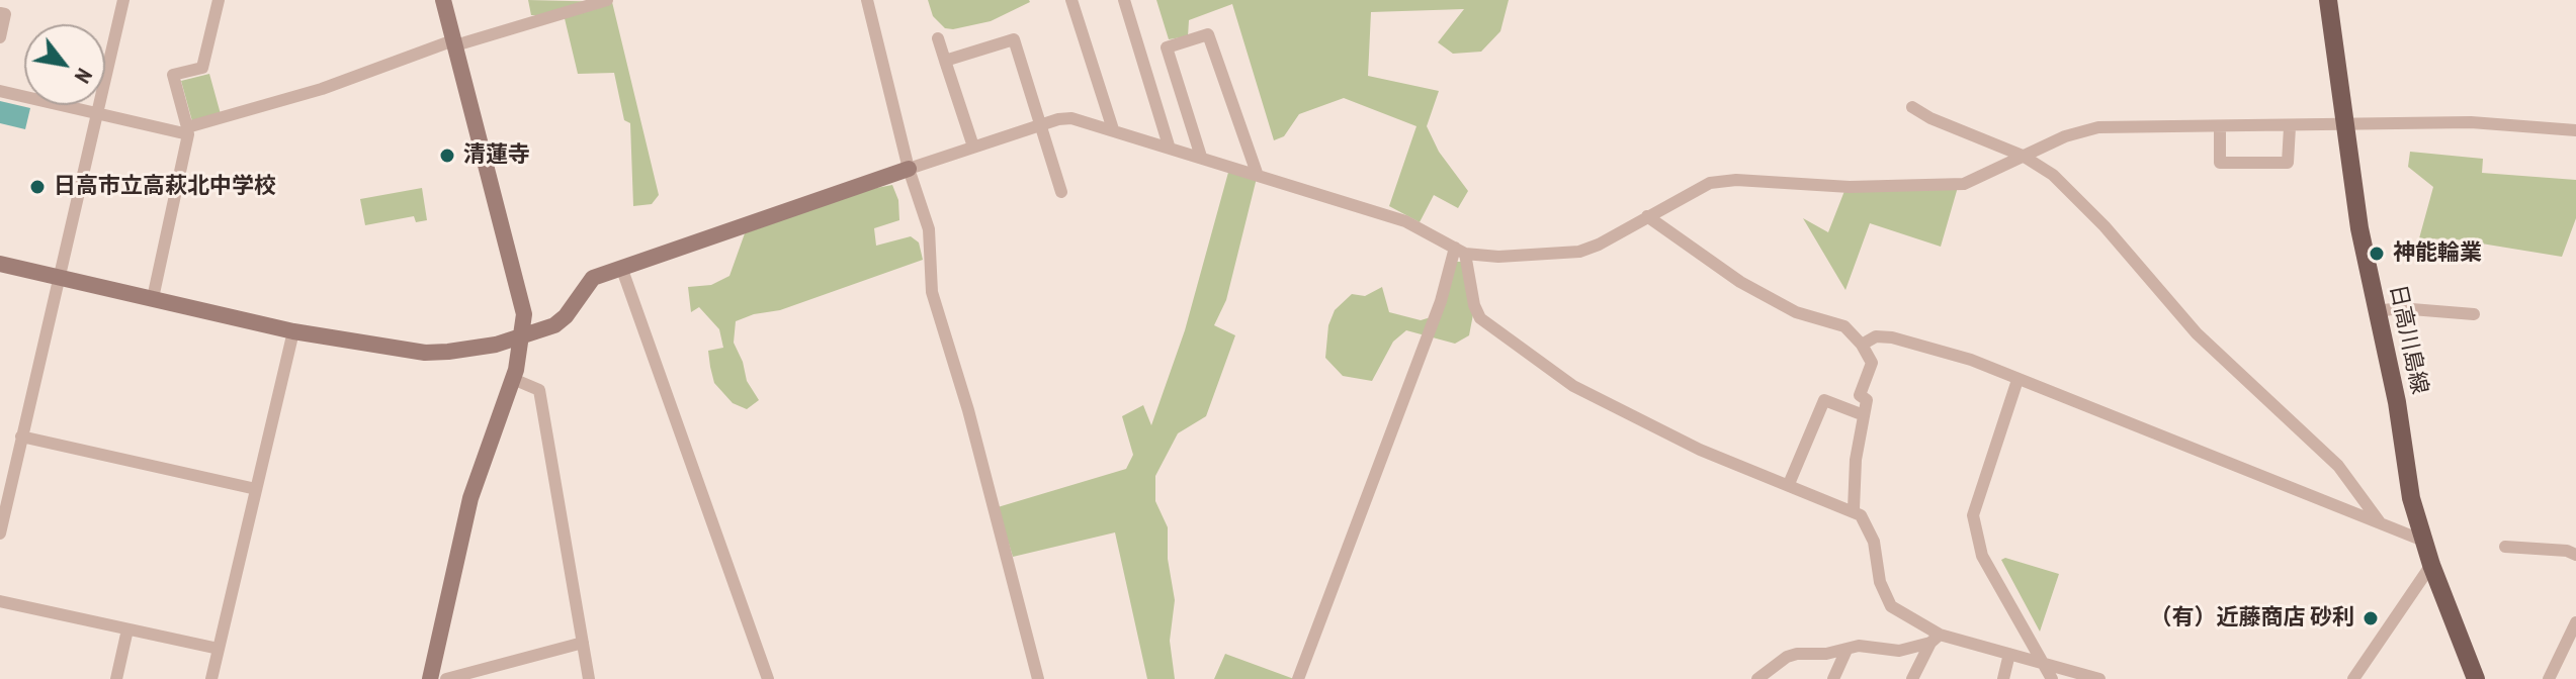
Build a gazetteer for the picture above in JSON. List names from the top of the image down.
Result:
{
  "streets": {
    "main road": ["日高川島線"]
  },
  "places": [
    "清蓮寺",
    "日高市立高萩北中学校",
    "神能輪業",
    "（有）近藤商店 砂利"
  ],
  "north": "bottom right"
}
